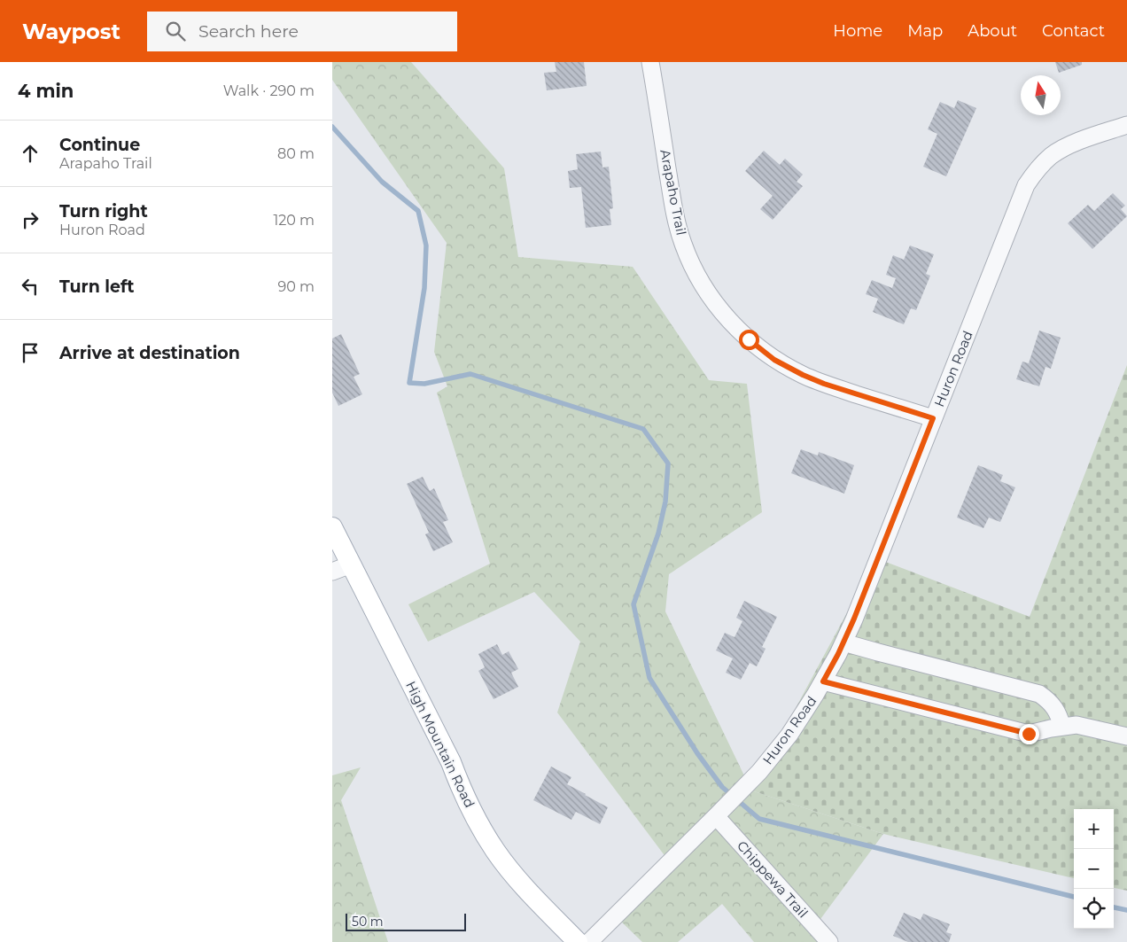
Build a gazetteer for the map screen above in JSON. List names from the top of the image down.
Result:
{
  "streets": {
    "main road": ["High Mountain Road"],
    "street": ["Arapaho Trail", "Huron Road", "Chippewa Trail"]
  },
  "crossings": [
    ["Arapaho Trail", "Huron Road"],
    ["Huron Road", "Chippewa Trail"]
  ],
  "scale_bar": "50 m",
  "north": "top",
  "page": {
    "header": "Waypost",
    "search": "Search here",
    "nav": [
      "Home",
      "Map",
      "About",
      "Contact"
    ],
    "heading": ["4 min", "Walk · 290 m"],
    "list": [
      ["Continue", "Arapaho Trail", "80 m"],
      ["Turn right", "Huron Road", "120 m"],
      ["Turn left", "90 m"],
      "Arrive at destination"
    ],
    "map_buttons": ["+", "−"],
    "scale": "50 m"
  }
}
